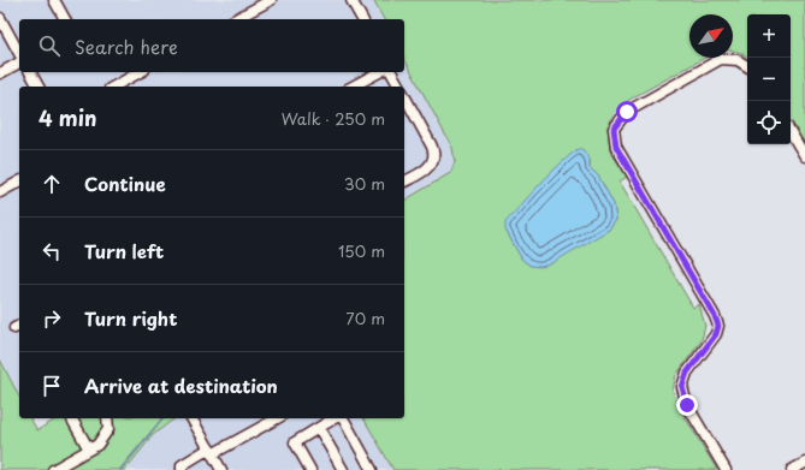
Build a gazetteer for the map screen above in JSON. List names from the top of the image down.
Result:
{
  "north": "top right",
  "page": {
    "map_buttons": ["+", "−"],
    "search": "Search here",
    "heading": ["4 min", "Walk · 250 m"],
    "list": [
      ["Continue", "30 m"],
      ["Turn left", "150 m"],
      ["Turn right", "70 m"],
      "Arrive at destination"
    ]
  }
}
